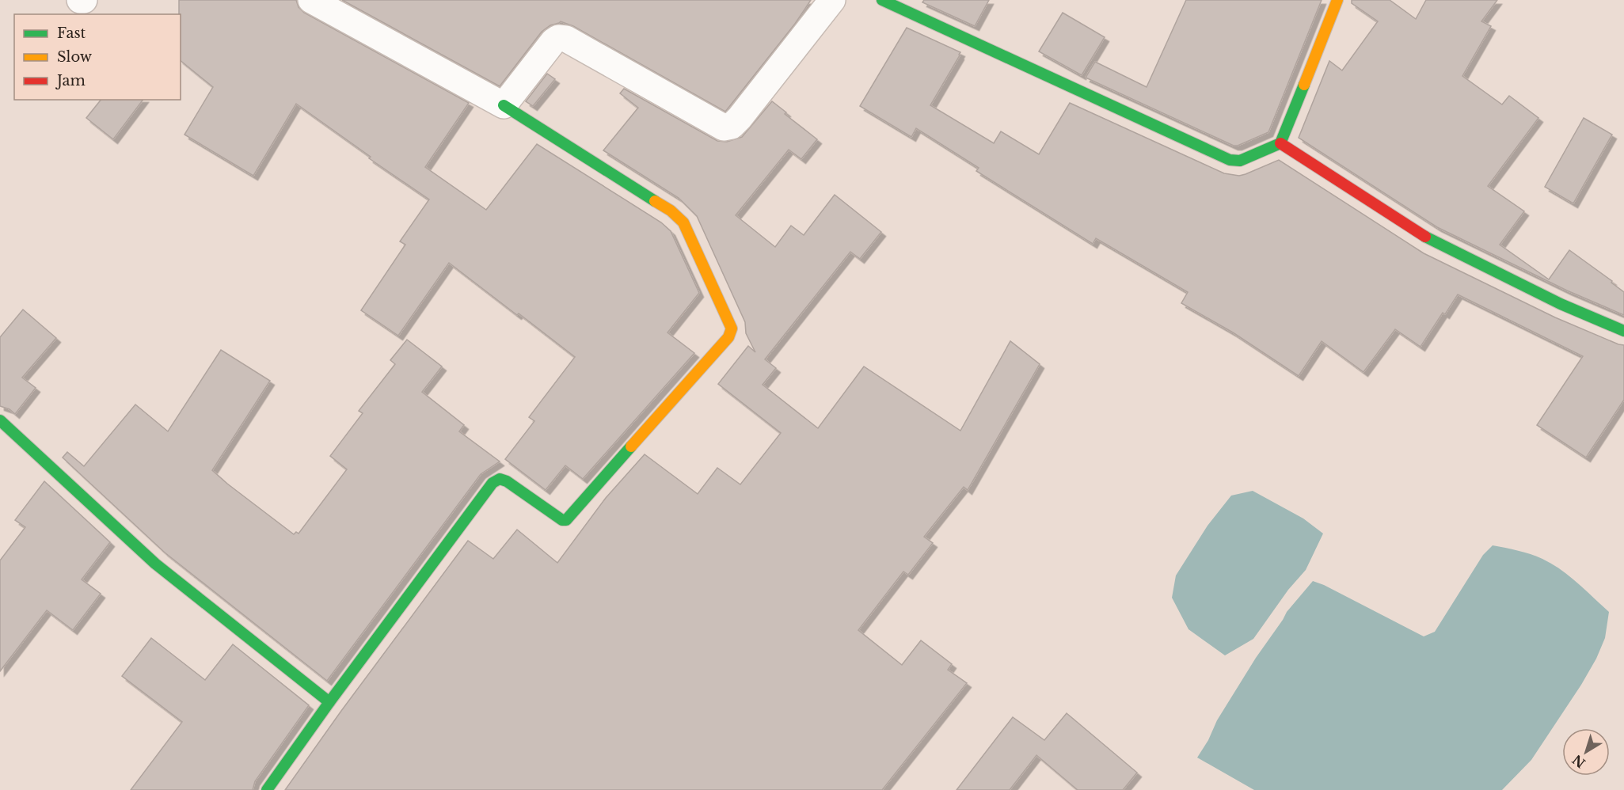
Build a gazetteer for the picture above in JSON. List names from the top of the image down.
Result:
{
  "legend": ["Fast", "Slow", "Jam"],
  "north": "bottom left"
}
